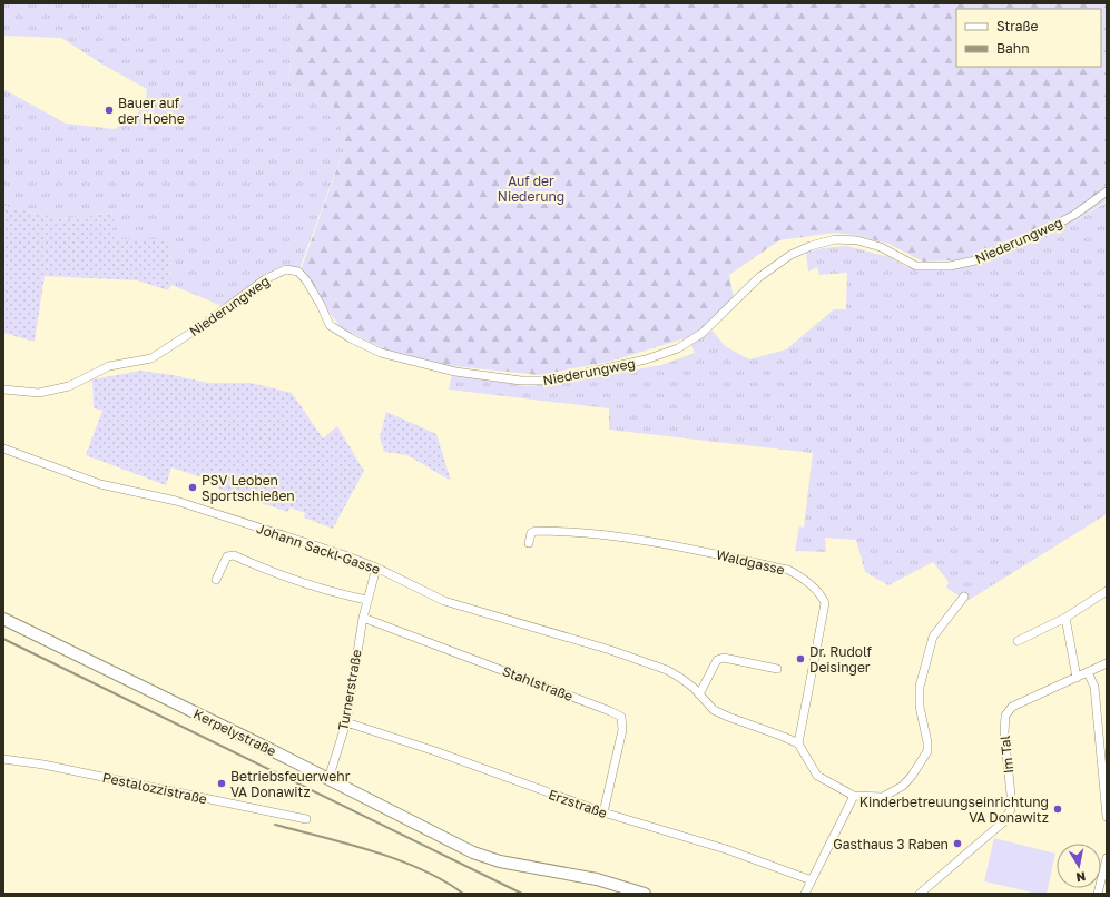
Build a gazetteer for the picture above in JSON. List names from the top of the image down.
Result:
{
  "streets": {
    "main road": ["Kerpelystraße"],
    "street": [
      "Niederungweg",
      "Johann Sackl-Gasse",
      "Waldgasse",
      "Stahlstraße",
      "Turnerstraße",
      "Im Tal",
      "Pestalozzistraße",
      "Erzstraße"
    ]
  },
  "crossings": [
    ["Johann Sackl-Gasse", "Waldgasse"],
    ["Johann Sackl-Gasse", "Turnerstraße"],
    ["Stahlstraße", "Turnerstraße"],
    ["Stahlstraße", "Erzstraße"],
    ["Turnerstraße", "Kerpelystraße"],
    ["Turnerstraße", "Erzstraße"]
  ],
  "parks": ["Auf der Niederung"],
  "places": [
    "Bauer auf der Hoehe",
    "PSV Leoben Sportschießen",
    "Dr. Rudolf Deisinger",
    "Betriebsfeuerwehr VA Donawitz",
    "Kinderbetreuungseinrichtung VA Donawitz",
    "Gasthaus 3 Raben"
  ],
  "legend": ["Straße", "Bahn"],
  "north": "bottom"
}
